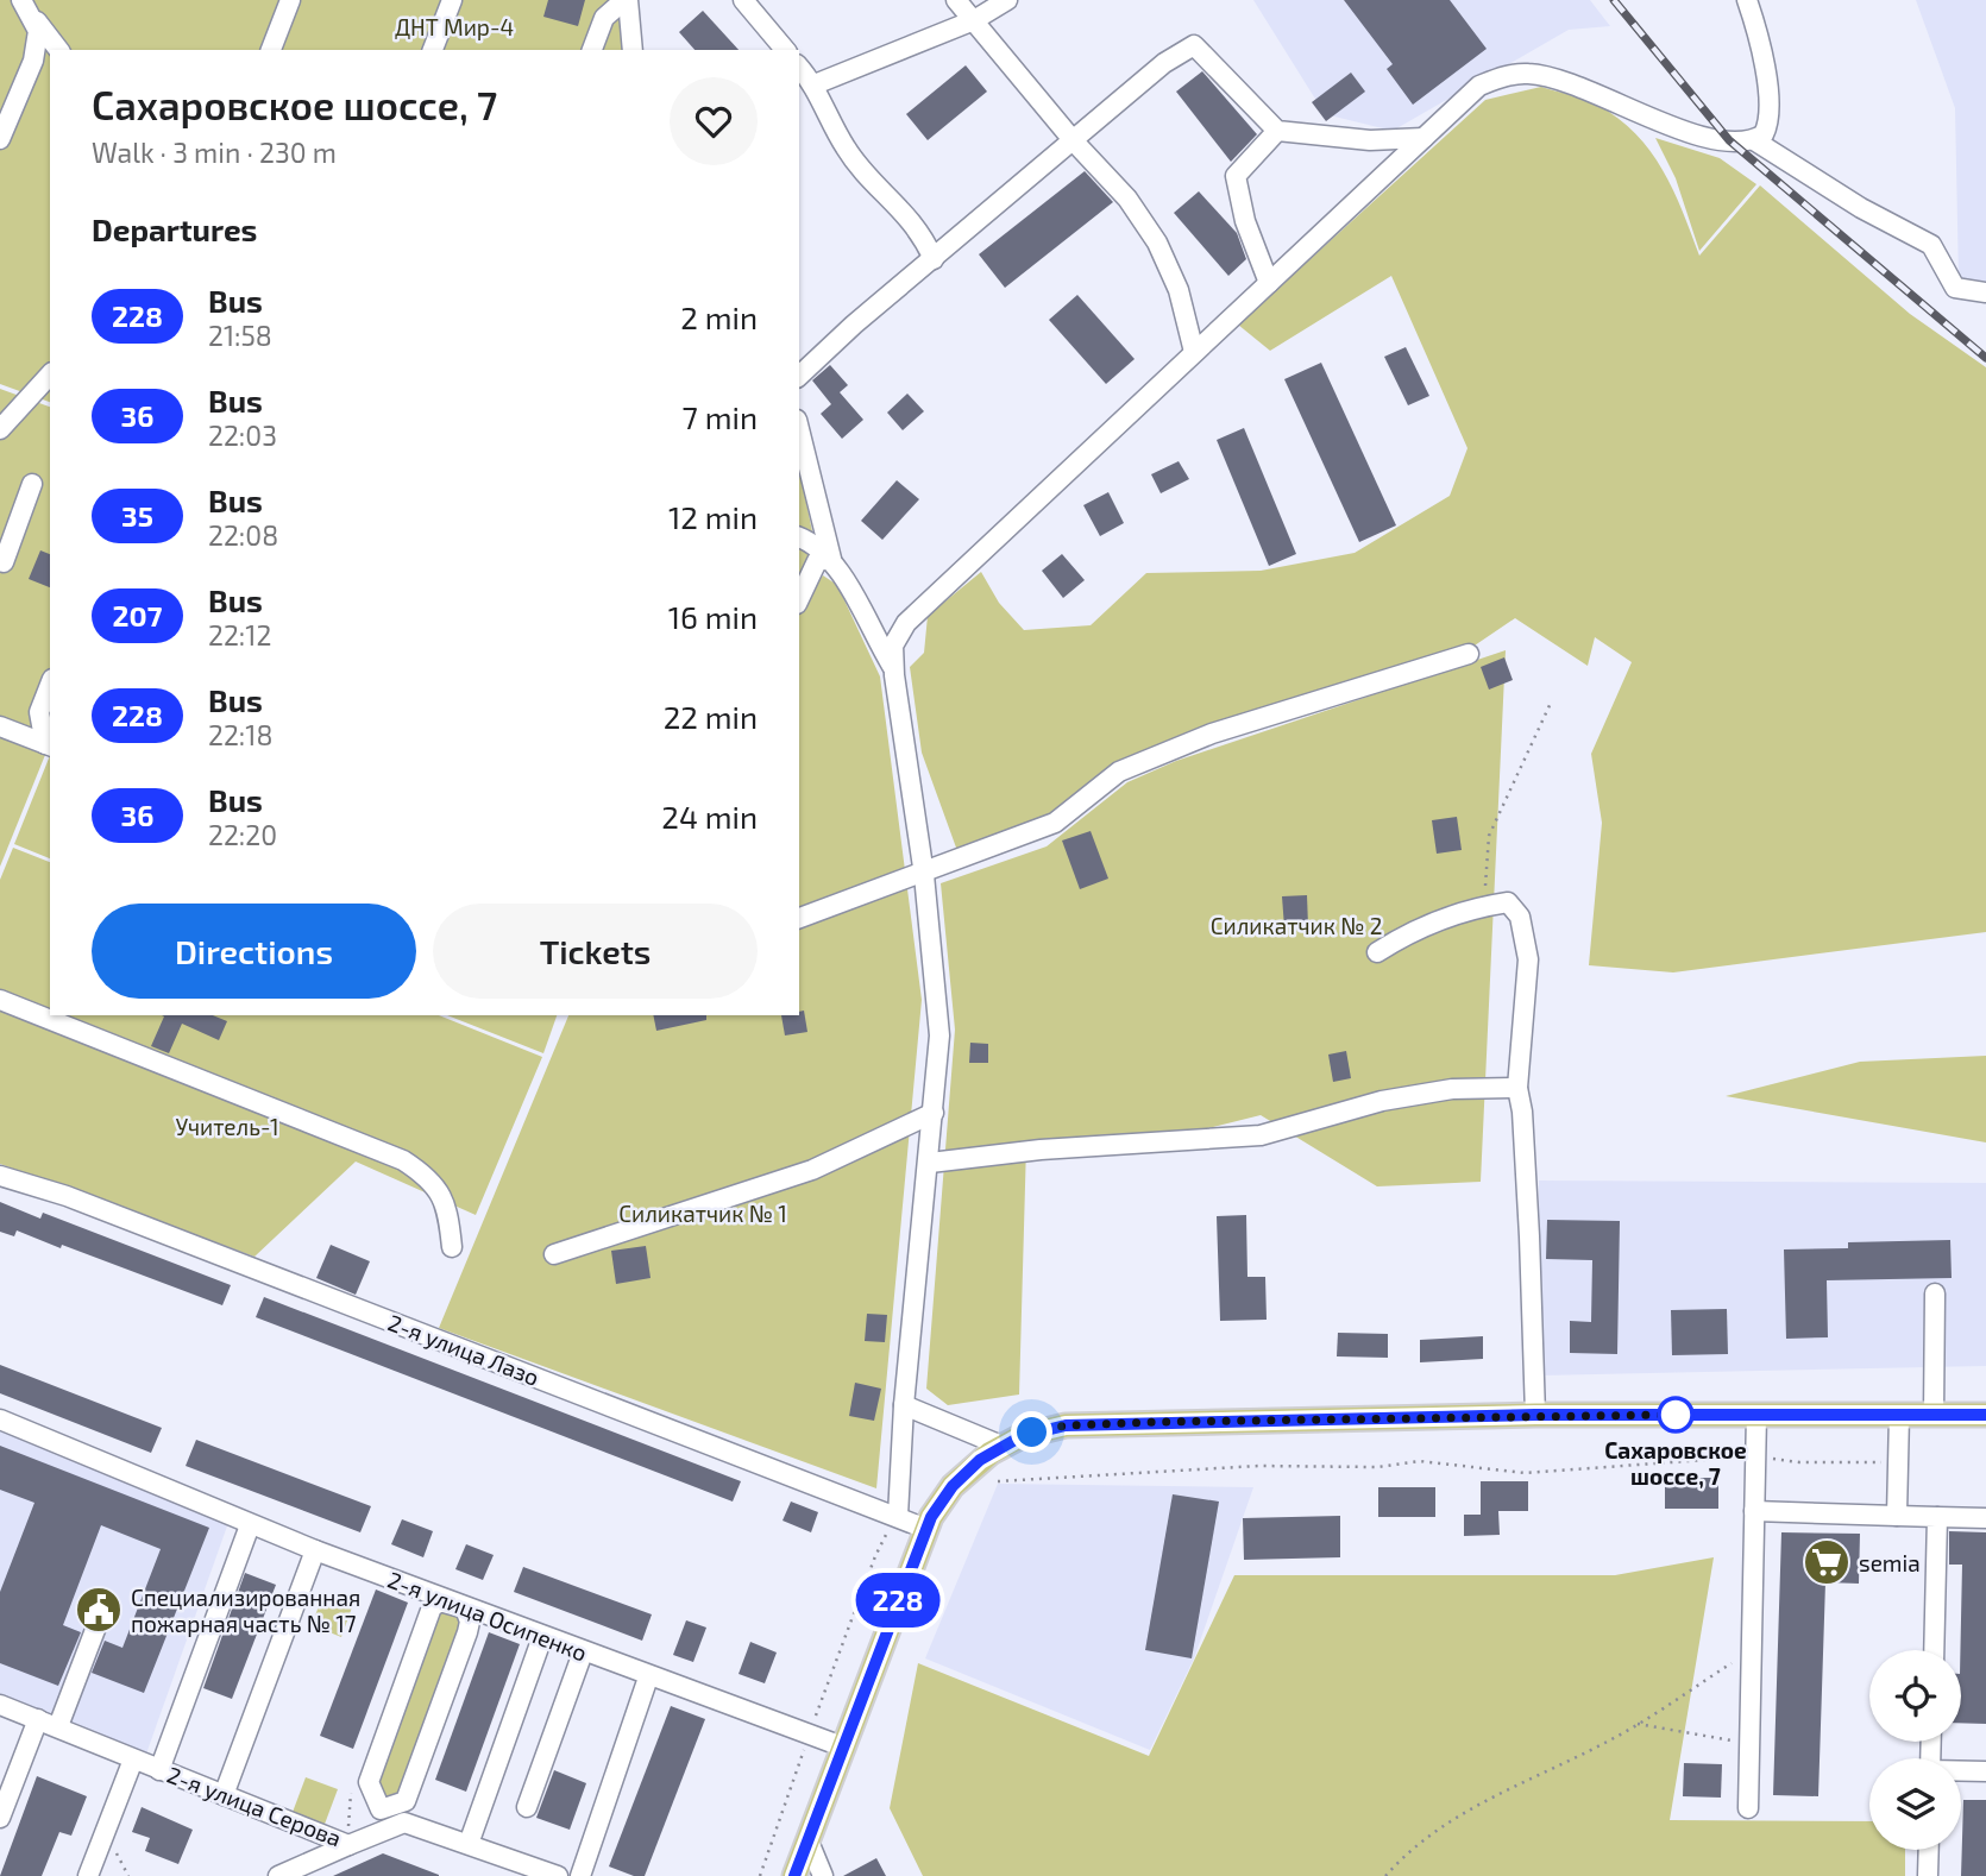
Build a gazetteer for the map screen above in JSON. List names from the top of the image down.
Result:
{
  "streets": {
    "street": ["2-я улица Лазо", "2-я улица Осипенко", "2-я улица Серова"]
  },
  "parks": [
    "ДНТ Мир-4",
    "Силикатчик № 2",
    "Учитель-1",
    "Силикатчик № 1"
  ],
  "places": {
    "other": ["Сахаровское шоссе, 7"],
    "supermarket": ["semia"],
    "public building": ["Специализированная пожарная часть № 17"]
  },
  "lines": ["bus line 228"],
  "page": {
    "on_map": "228",
    "heading": [
      ["Сахаровское шоссе, 7", "Walk · 3 min · 230 m"],
      "Departures"
    ],
    "list": [
      {
        "mark": "228",
        "name": "Bus",
        "note": "21:58",
        "value": "2 min"
      },
      {
        "mark": "36",
        "name": "Bus",
        "note": "22:03",
        "value": "7 min"
      },
      {
        "mark": "35",
        "name": "Bus",
        "note": "22:08",
        "value": "12 min"
      },
      {
        "mark": "207",
        "name": "Bus",
        "note": "22:12",
        "value": "16 min"
      },
      {
        "mark": "228",
        "name": "Bus",
        "note": "22:18",
        "value": "22 min"
      },
      {
        "mark": "36",
        "name": "Bus",
        "note": "22:20",
        "value": "24 min"
      }
    ],
    "buttons": ["Directions", "Tickets"]
  }
}
